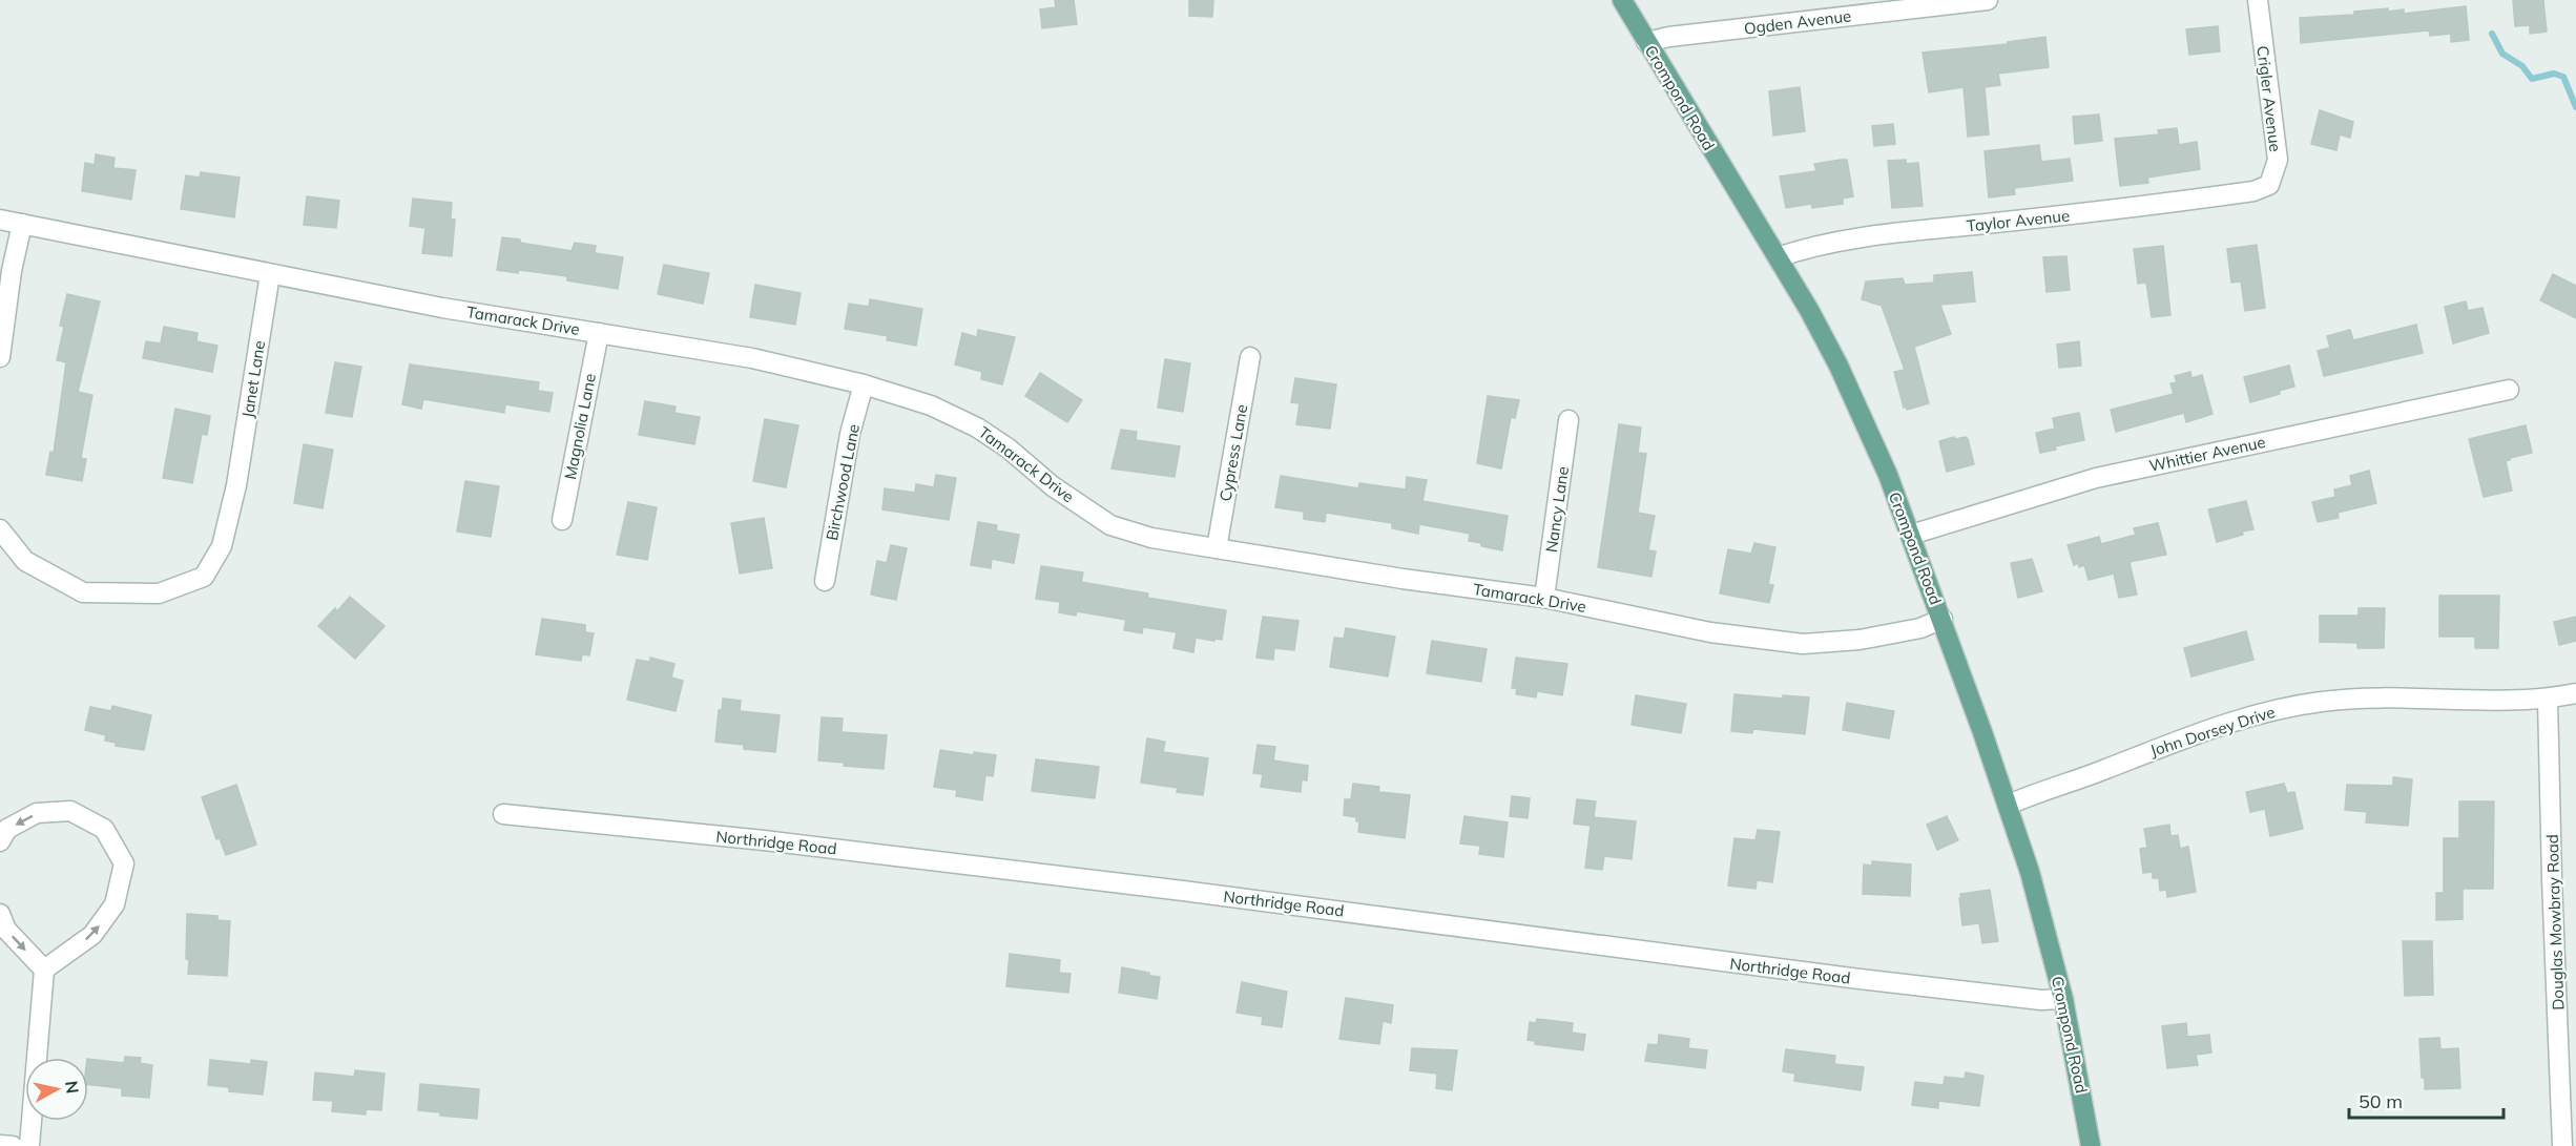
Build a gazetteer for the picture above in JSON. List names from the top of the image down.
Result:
{
  "streets": {
    "main road": ["Crompond Road"],
    "street": [
      "Ogden Avenue",
      "Crigler Avenue",
      "Taylor Avenue",
      "Tamarack Drive",
      "Janet Lane",
      "Magnolia Lane",
      "Cypress Lane",
      "Whittier Avenue",
      "Birchwood Lane",
      "Nancy Lane",
      "John Dorsey Drive",
      "Northridge Road",
      "Douglas Mowbray Road"
    ]
  },
  "crossings": [
    ["Ogden Avenue", "Crompond Road"],
    ["Crompond Road", "Taylor Avenue"],
    ["Crompond Road", "Tamarack Drive"],
    ["Crompond Road", "Whittier Avenue"],
    ["Crompond Road", "John Dorsey Drive"],
    ["Crompond Road", "Northridge Road"],
    ["Crigler Avenue", "Taylor Avenue"],
    ["Tamarack Drive", "Janet Lane"],
    ["Tamarack Drive", "Magnolia Lane"],
    ["Tamarack Drive", "Cypress Lane"],
    ["Tamarack Drive", "Birchwood Lane"],
    ["Tamarack Drive", "Nancy Lane"],
    ["John Dorsey Drive", "Douglas Mowbray Road"]
  ],
  "scale_bar": "50 m",
  "north": "right"
}
